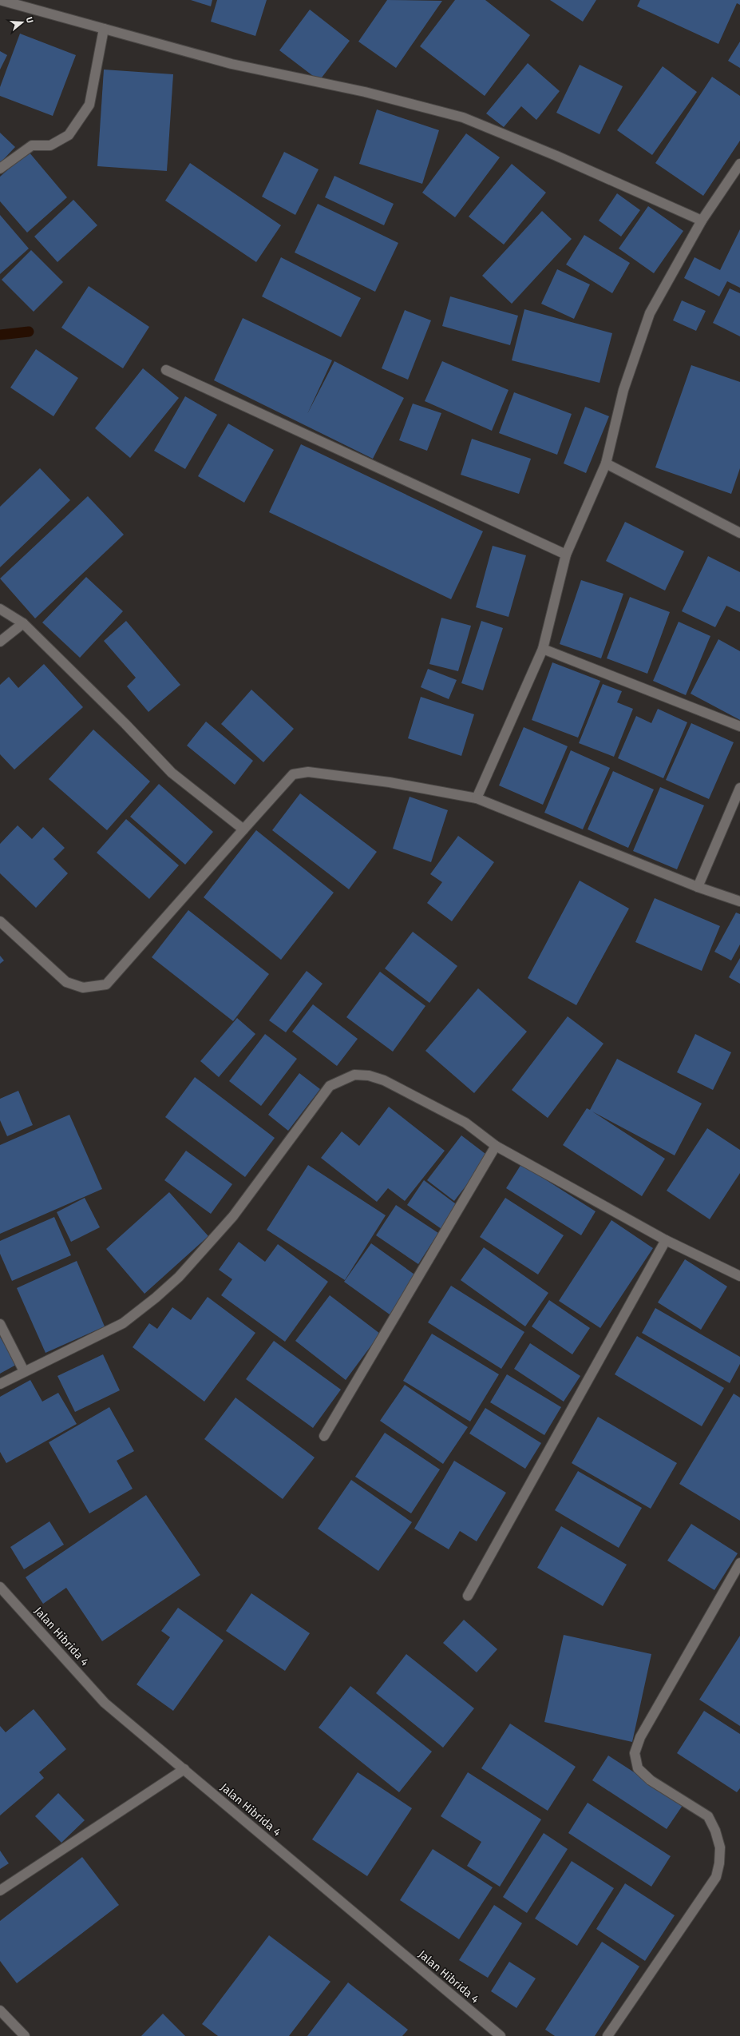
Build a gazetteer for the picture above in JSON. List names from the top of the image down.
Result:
{
  "streets": {
    "street": ["Jalan Hibrida 4"]
  },
  "north": "right"
}
